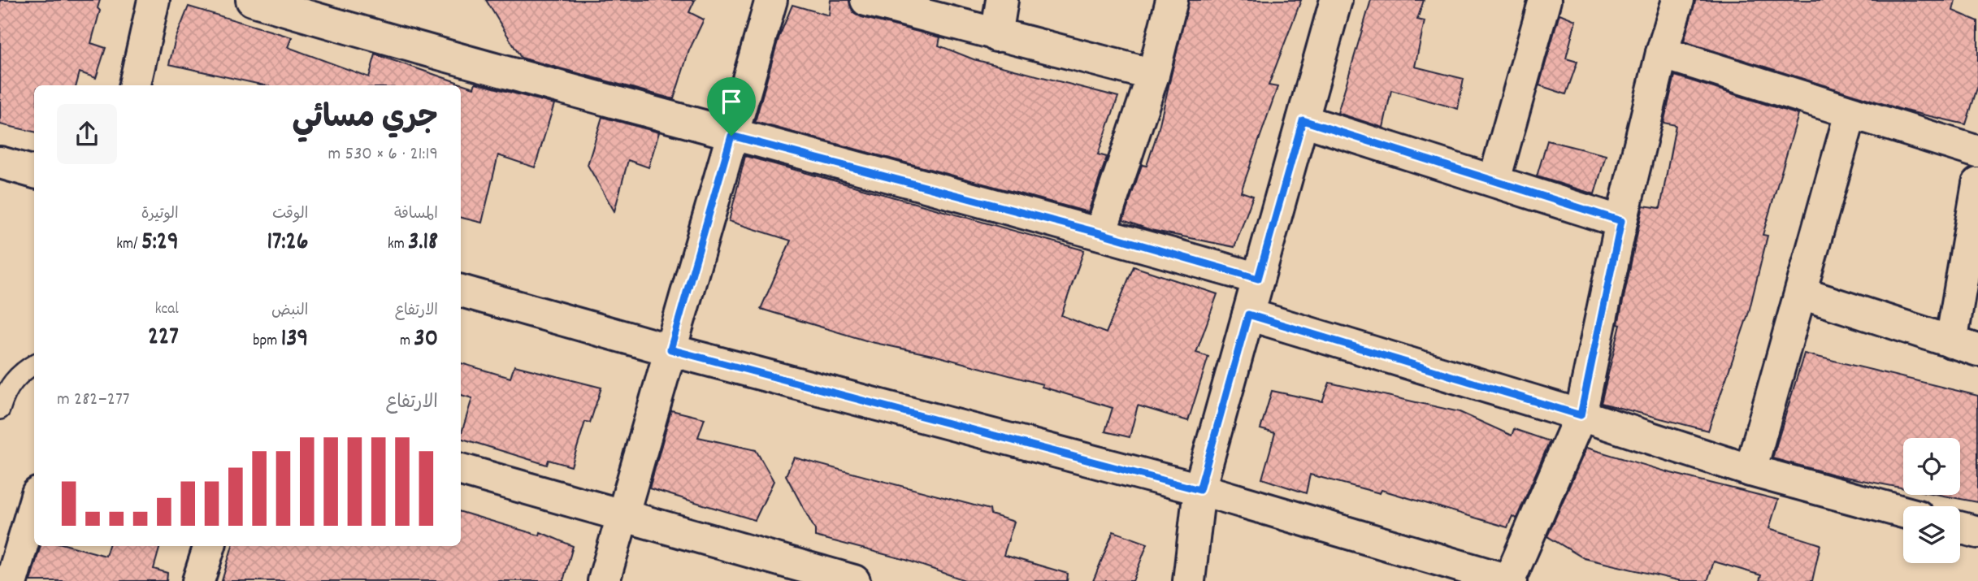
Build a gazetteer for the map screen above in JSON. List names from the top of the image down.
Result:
{
  "page": {
    "heading": ["جري مسائي", "21:19 · 6 × 530 m"],
    "stats": [
      ["المسافة", "3.18 km"],
      ["الوقت", "17:26"],
      ["الوتيرة", "5:29 /km"],
      ["الارتفاع", "30 m"],
      ["النبض", "139 bpm"],
      ["kcal", "227"]
    ],
    "chart": ["الارتفاع", "277–282 m"]
  }
}
